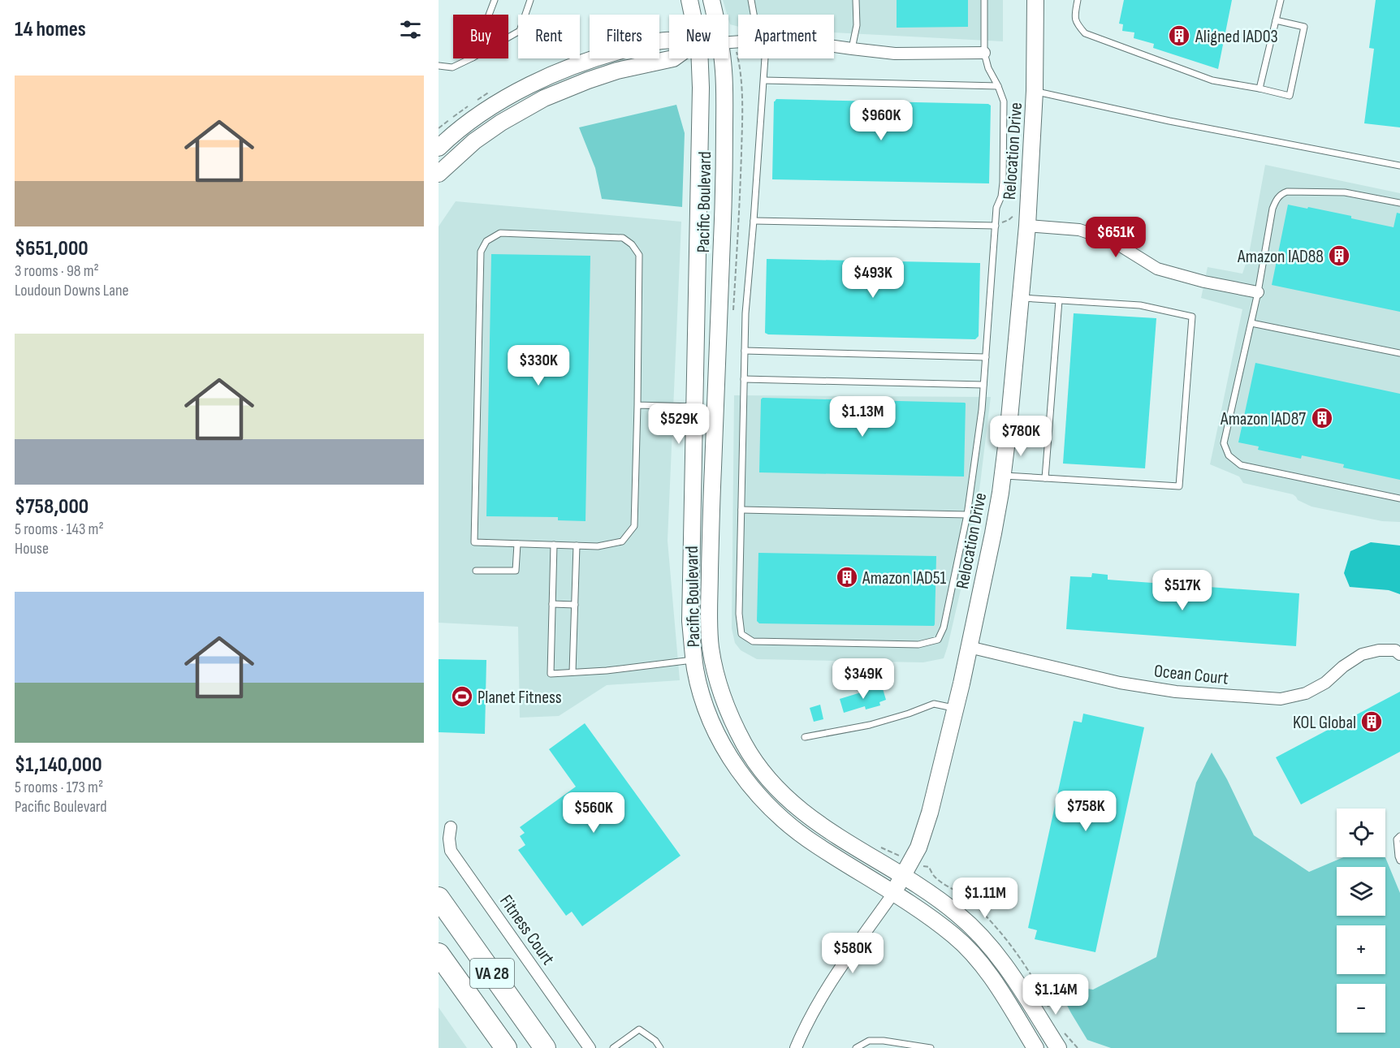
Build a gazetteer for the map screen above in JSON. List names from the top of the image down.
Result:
{
  "streets": {
    "highway": ["VA 28"],
    "main road": ["Relocation Drive", "Pacific Boulevard"],
    "street": ["Ocean Court", "Fitness Court"]
  },
  "crossings": [
    ["Relocation Drive", "Pacific Boulevard"],
    ["Relocation Drive", "Ocean Court"]
  ],
  "places": {
    "building": [
      "Aligned IAD03",
      "Amazon IAD88",
      "Amazon IAD87",
      "Amazon IAD51",
      "KOL Global"
    ],
    "sports": ["Planet Fitness"]
  },
  "page": {
    "heading": "14 homes",
    "chip": [
      "Buy",
      "Rent",
      "Filters",
      "New",
      "Apartment"
    ],
    "list": [
      {
        "name": "$651,000",
        "note": "3 rooms · 98 m² · Loudoun Downs Lane"
      },
      {
        "name": "$758,000",
        "note": "5 rooms · 143 m² · House"
      },
      {
        "name": "$1,140,000",
        "note": "5 rooms · 173 m² · Pacific Boulevard"
      }
    ],
    "price": [
      "$960K",
      "$651K",
      "$493K",
      "$330K",
      "$1.13M",
      "$529K",
      "$780K",
      "$517K",
      "$349K",
      "$758K",
      "$560K",
      "$1.11M",
      "$580K",
      "$1.14M"
    ],
    "map_buttons": ["+", "−"]
  }
}
